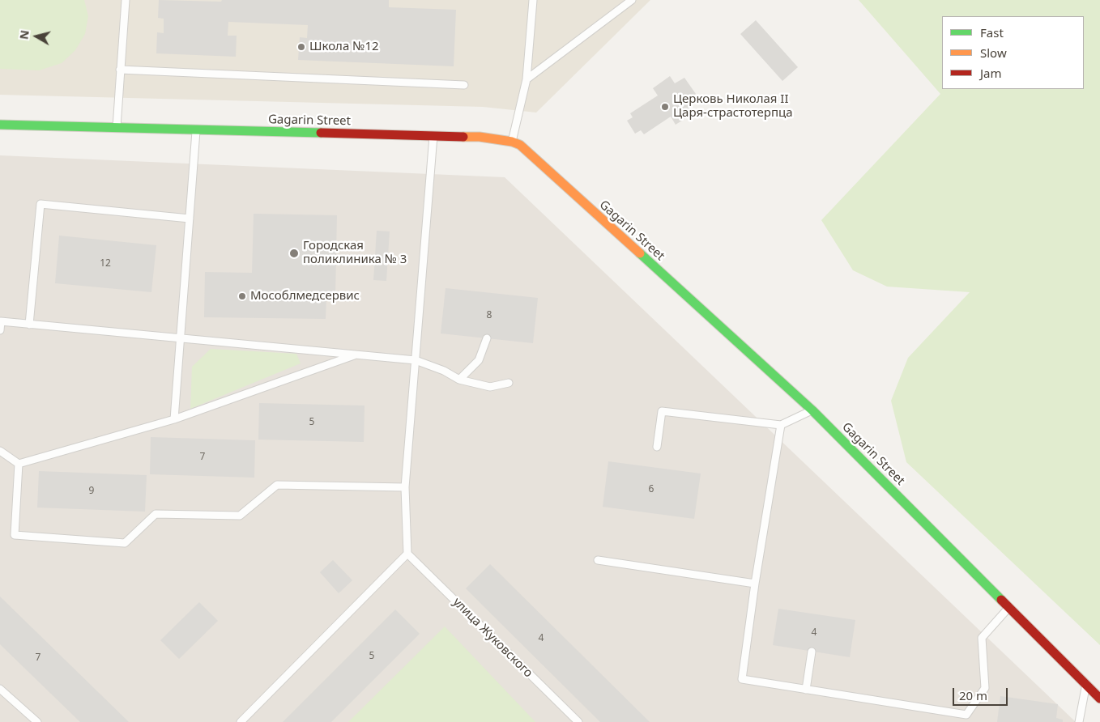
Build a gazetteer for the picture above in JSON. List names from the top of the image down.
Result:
{
  "streets": {
    "street": ["Gagarin Street"],
    "lane": ["улица Жуковского"]
  },
  "places": [
    "Школа №12",
    "Церковь Николая II Царя-страстотерпца",
    "Городская поликлиника № 3",
    "Мособлмедсервис"
  ],
  "house_numbers": [
    "12",
    "8",
    "5",
    "7",
    "6",
    "9",
    "4",
    "4",
    "5",
    "7"
  ],
  "legend": ["Fast", "Slow", "Jam"],
  "scale_bar": "20 m",
  "north": "left"
}
